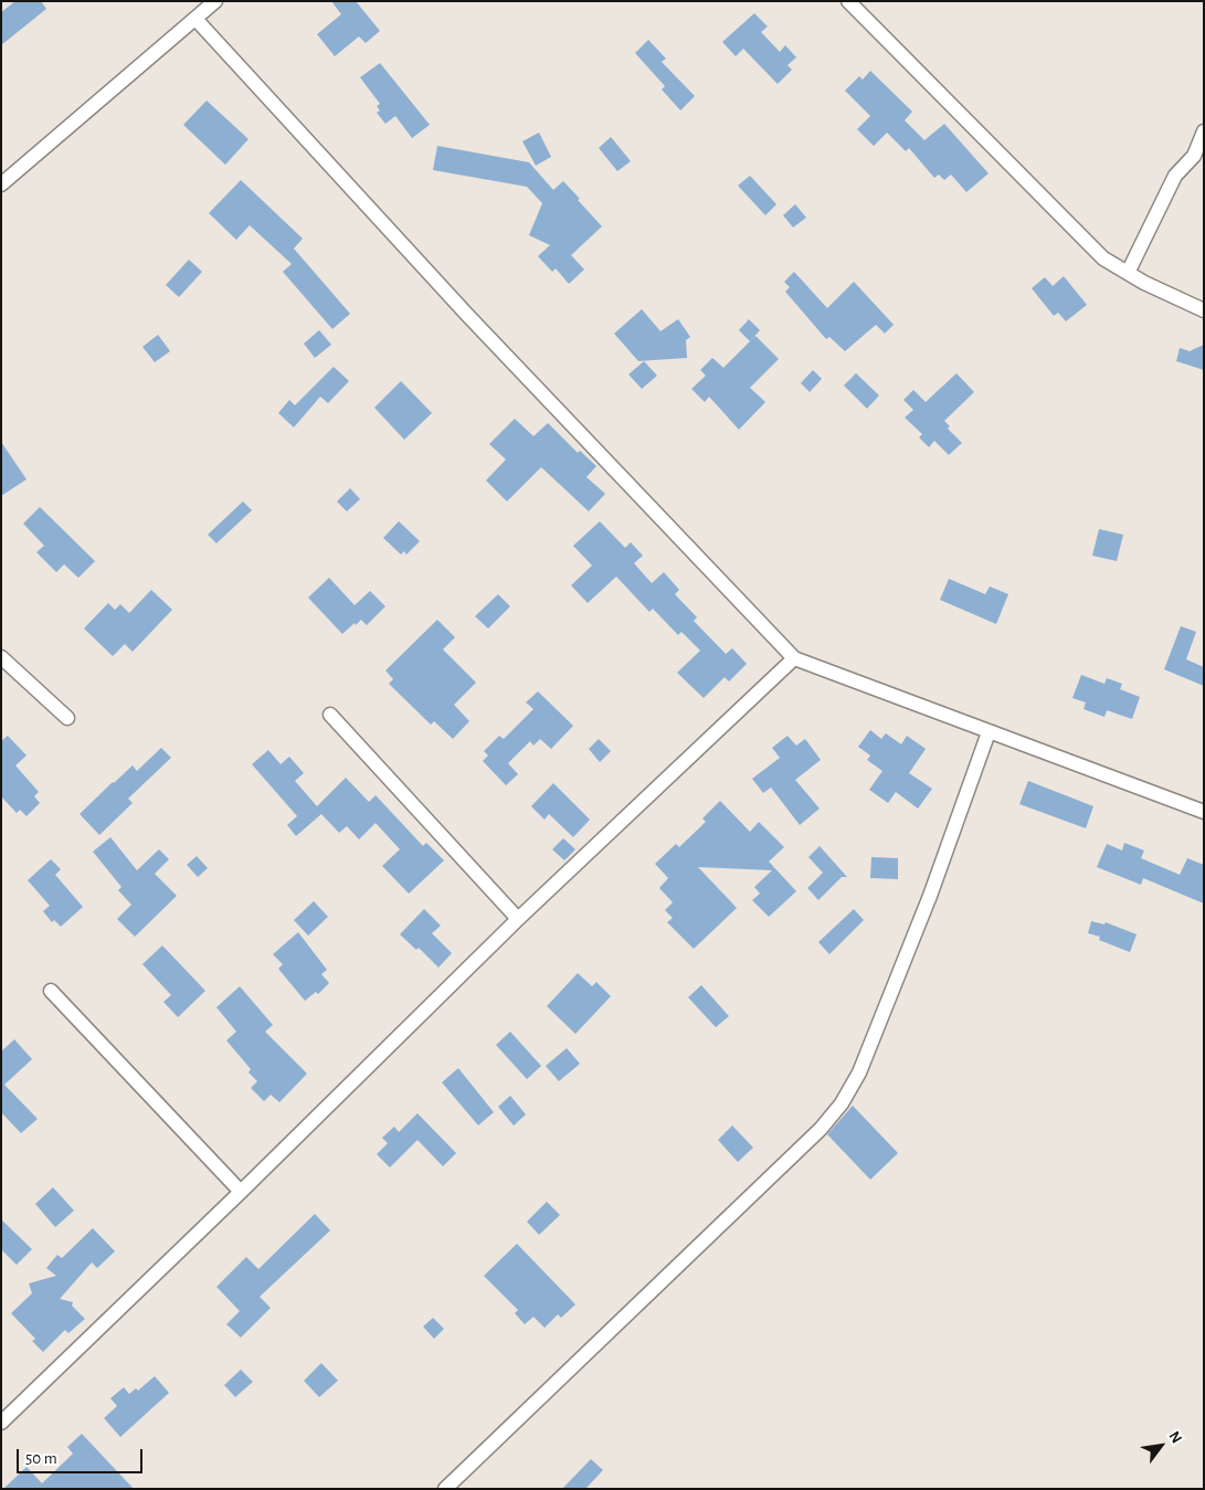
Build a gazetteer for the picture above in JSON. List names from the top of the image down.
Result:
{
  "scale_bar": "50 m",
  "north": "top right"
}
